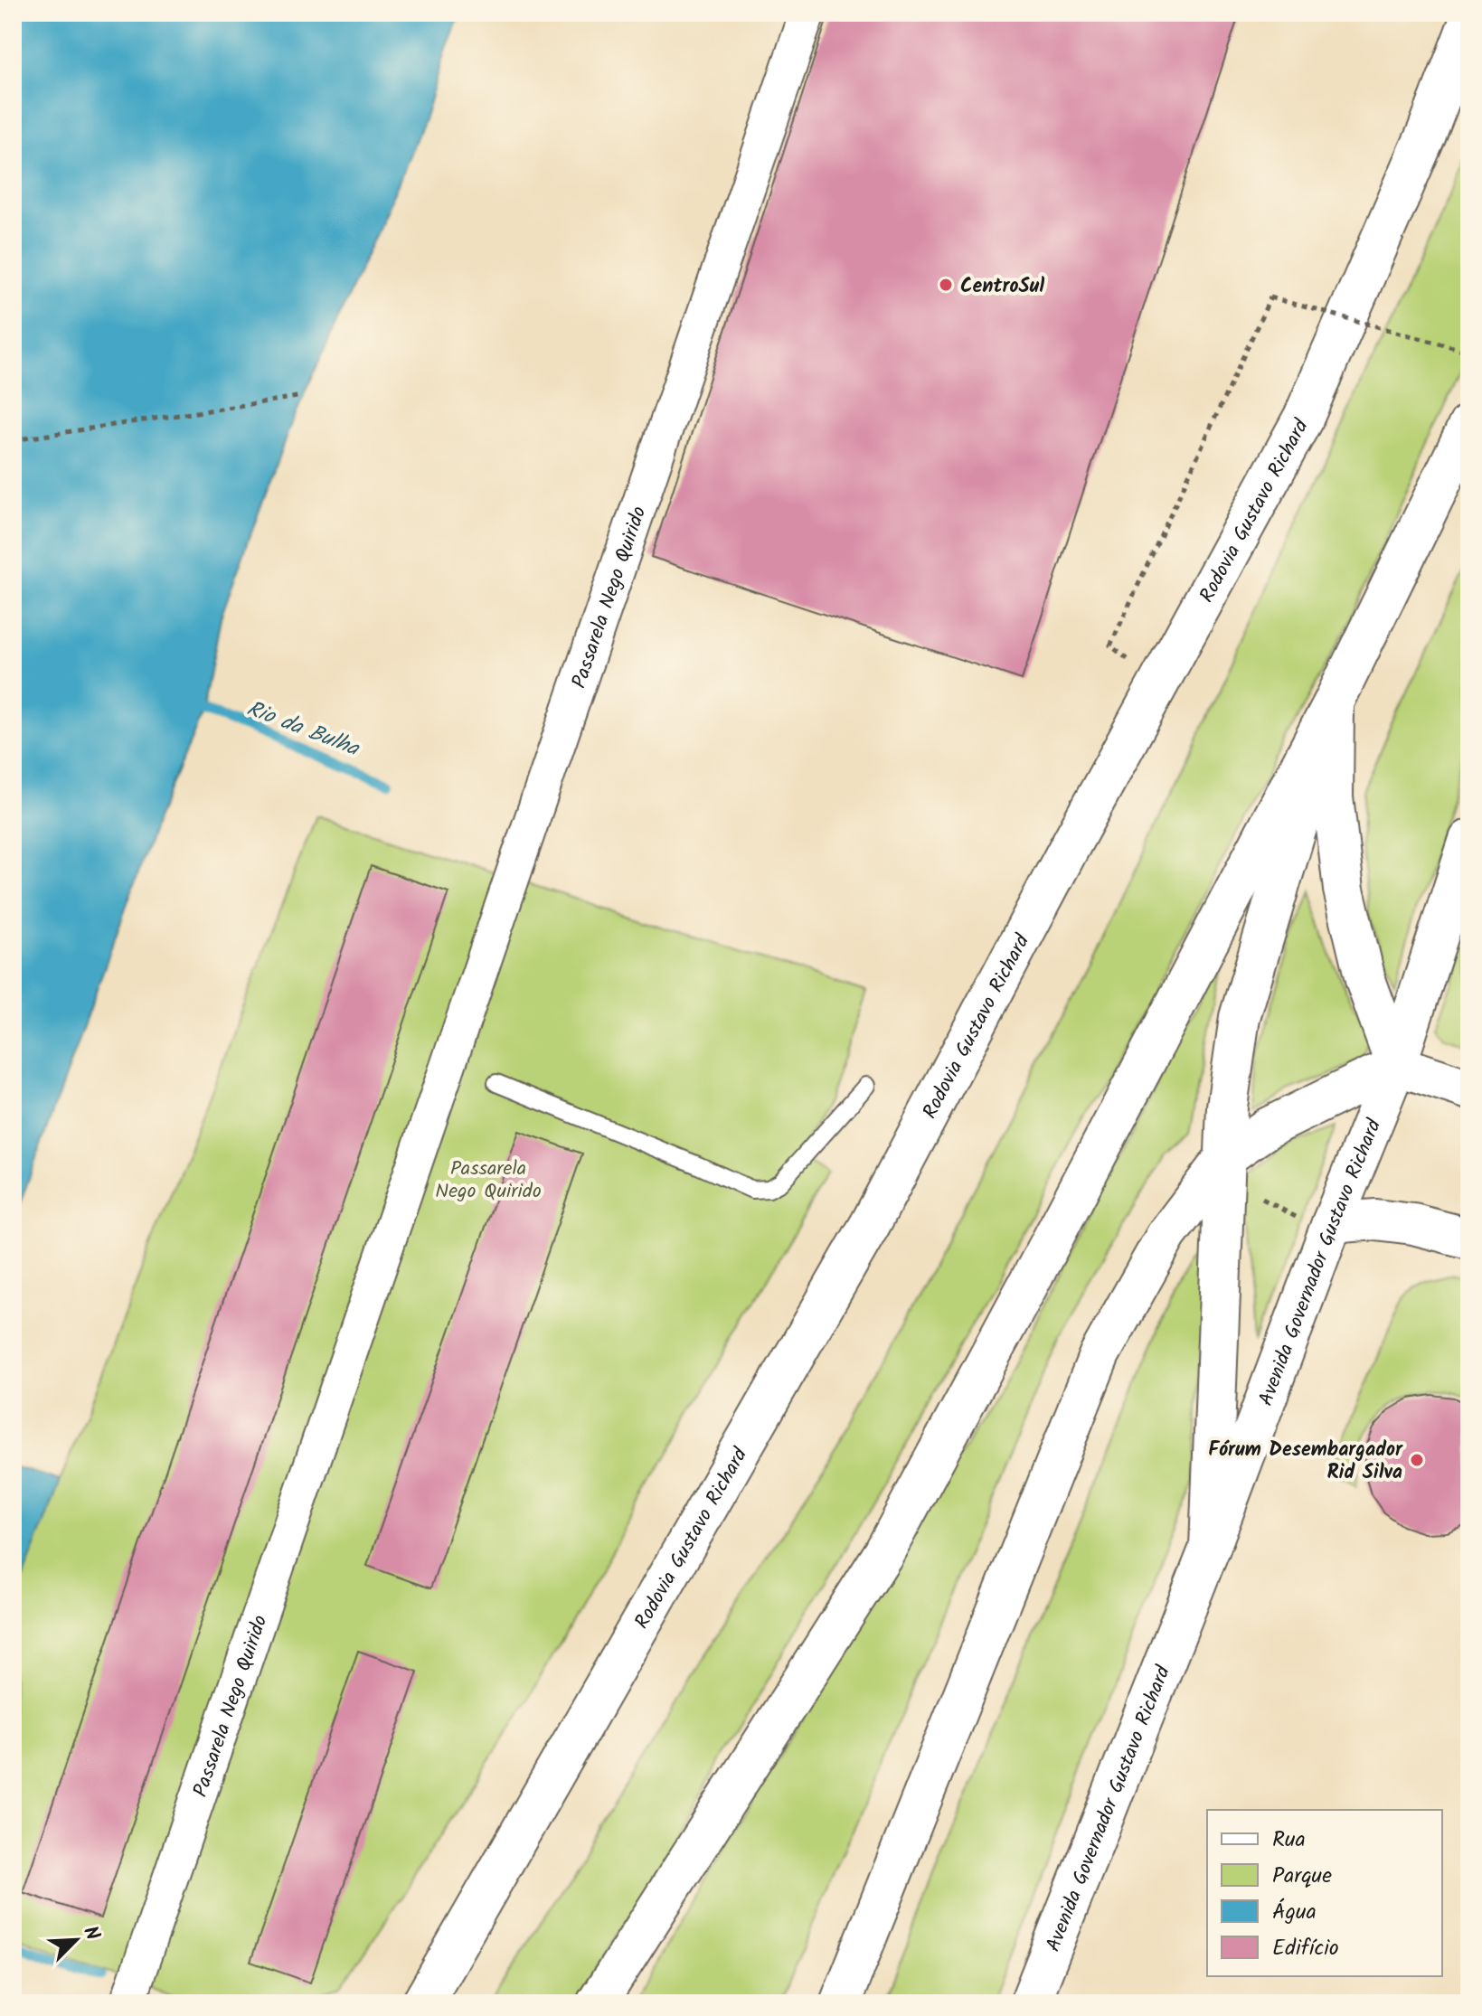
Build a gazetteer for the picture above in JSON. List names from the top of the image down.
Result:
{
  "streets": {
    "main road": ["Rodovia Gustavo Richard", "Avenida Governador Gustavo Richard"],
    "street": ["Passarela Nego Quirido"]
  },
  "water": ["Rio da Bulha"],
  "parks": ["Passarela Nego Quirido"],
  "places": ["CentroSul", "Fórum Desembargador Rid Silva"],
  "legend": [
    "Rua",
    "Parque",
    "Água",
    "Edifício"
  ],
  "north": "top right"
}
